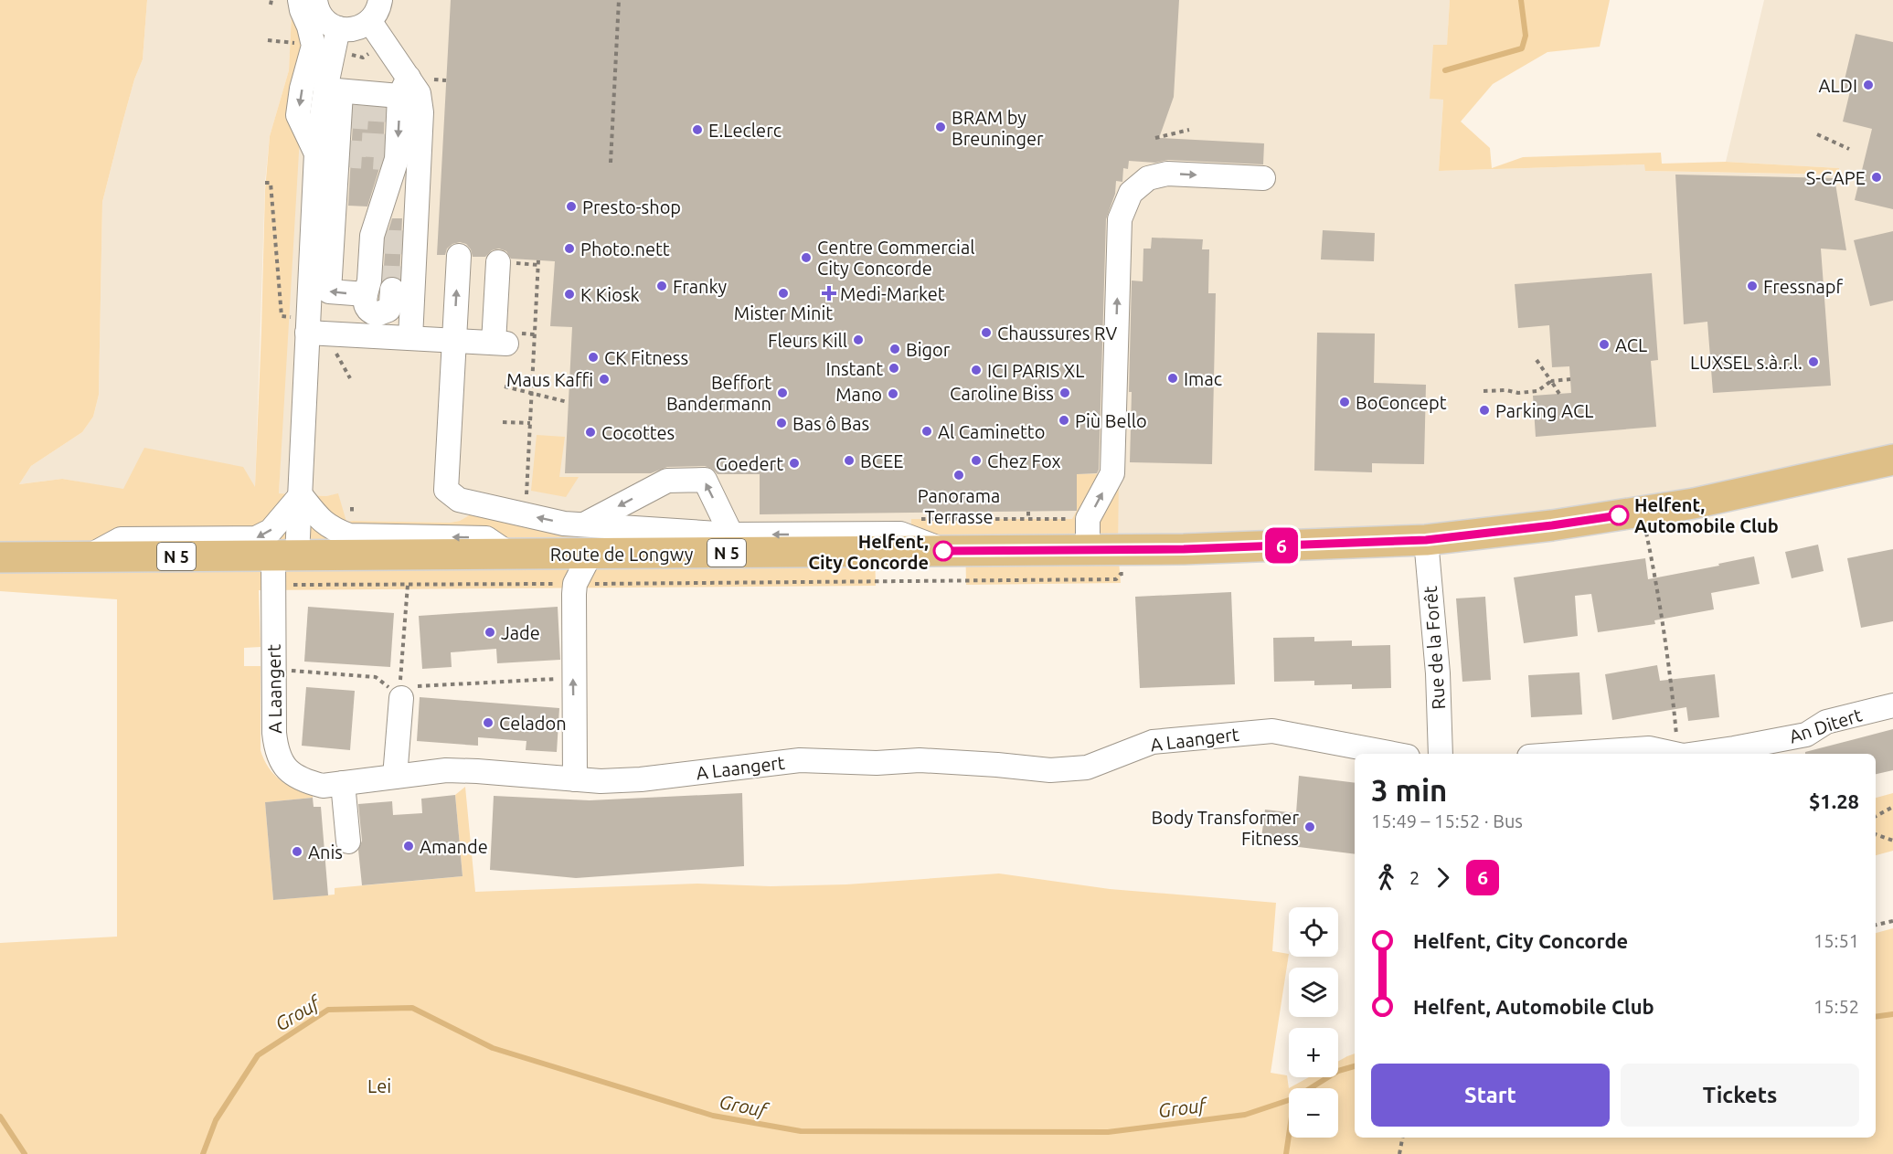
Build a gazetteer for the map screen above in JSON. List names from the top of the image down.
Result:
{
  "streets": {
    "main road": ["N 5", "Route de Longwy"],
    "street": ["Rue de la Forêt", "A Laangert", "An Ditert"]
  },
  "crossings": [
    ["Route de Longwy", "Rue de la Forêt"],
    ["Route de Longwy", "A Laangert"]
  ],
  "water": ["Grouf"],
  "parks": ["Lei"],
  "places": {
    "other": [
      "ALDI",
      "BRAM by Breuninger",
      "E.Leclerc",
      "S-CAPE",
      "Presto-shop",
      "Photo.nett",
      "Centre Commercial City Concorde",
      "Franky",
      "Fressnapf",
      "Mister Minit",
      "K Kiosk",
      "Chaussures RV",
      "Fleurs Kill",
      "ACL",
      "Bigor",
      "CK Fitness",
      "LUXSEL s.à.r.l.",
      "Instant",
      "ICI PARIS XL",
      "Imac",
      "Maus Kaffi",
      "Beffort Bandermann",
      "Caroline Biss",
      "Mano",
      "BoConcept",
      "Parking ACL",
      "Più Bello",
      "Bas ô Bas",
      "Al Caminetto",
      "Cocottes",
      "BCEE",
      "Chez Fox",
      "Goedert",
      "Panorama Terrasse",
      "Helfent, Automobile Club",
      "Helfent, City Concorde",
      "Jade",
      "Celadon",
      "Body Transformer Fitness",
      "Amande",
      "Anis"
    ],
    "health": ["Medi-Market"]
  },
  "lines": ["bus line 6"],
  "page": {
    "on_map": "6",
    "heading": ["3 min", "15:49 – 15:52 · Bus", "$1.28"],
    "legs": ["2", "6"],
    "map_buttons": ["+", "−"],
    "list": [
      {
        "name": "Helfent, City Concorde",
        "value": "15:51"
      },
      {
        "name": "Helfent, Automobile Club",
        "value": "15:52"
      }
    ],
    "buttons": ["Start", "Tickets"]
  }
}
